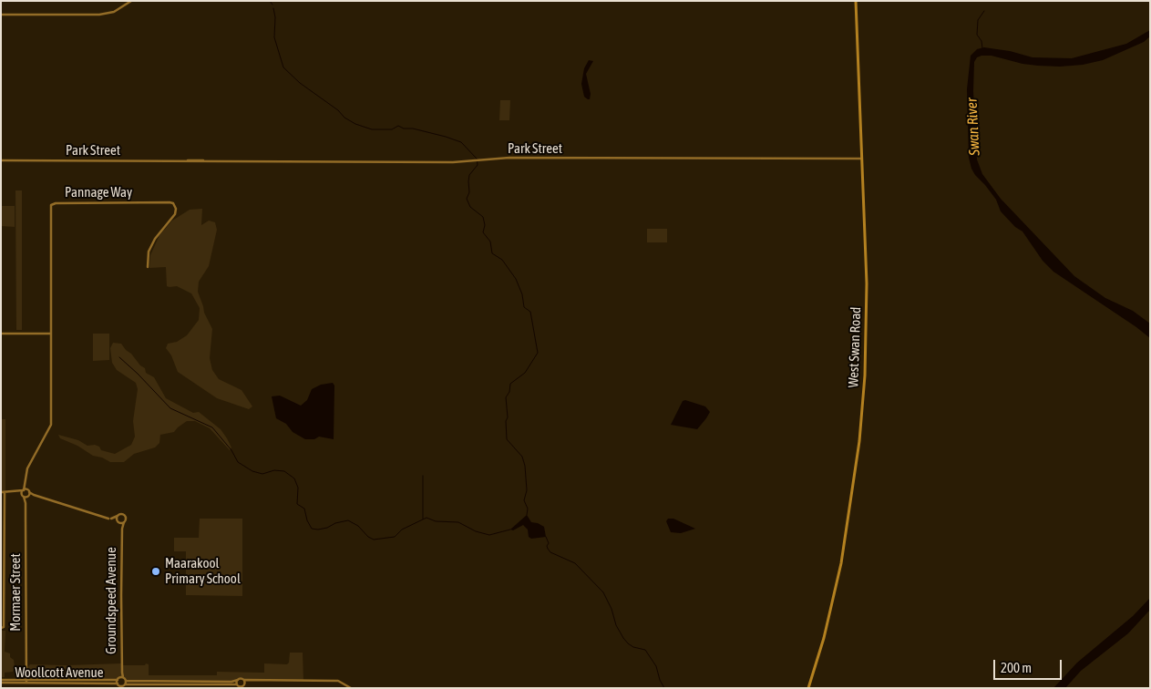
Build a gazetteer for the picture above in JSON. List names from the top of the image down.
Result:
{
  "streets": {
    "main road": ["West Swan Road"],
    "street": [
      "Park Street",
      "Pannage Way",
      "Mormaer Street",
      "Groundspeed Avenue",
      "Woollcott Avenue"
    ]
  },
  "crossings": [
    ["Park Street", "West Swan Road"],
    ["Mormaer Street", "Woollcott Avenue"],
    ["Groundspeed Avenue", "Woollcott Avenue"]
  ],
  "water": ["Swan River"],
  "places": ["Maarakool Primary School"],
  "scale_bar": "200 m"
}
